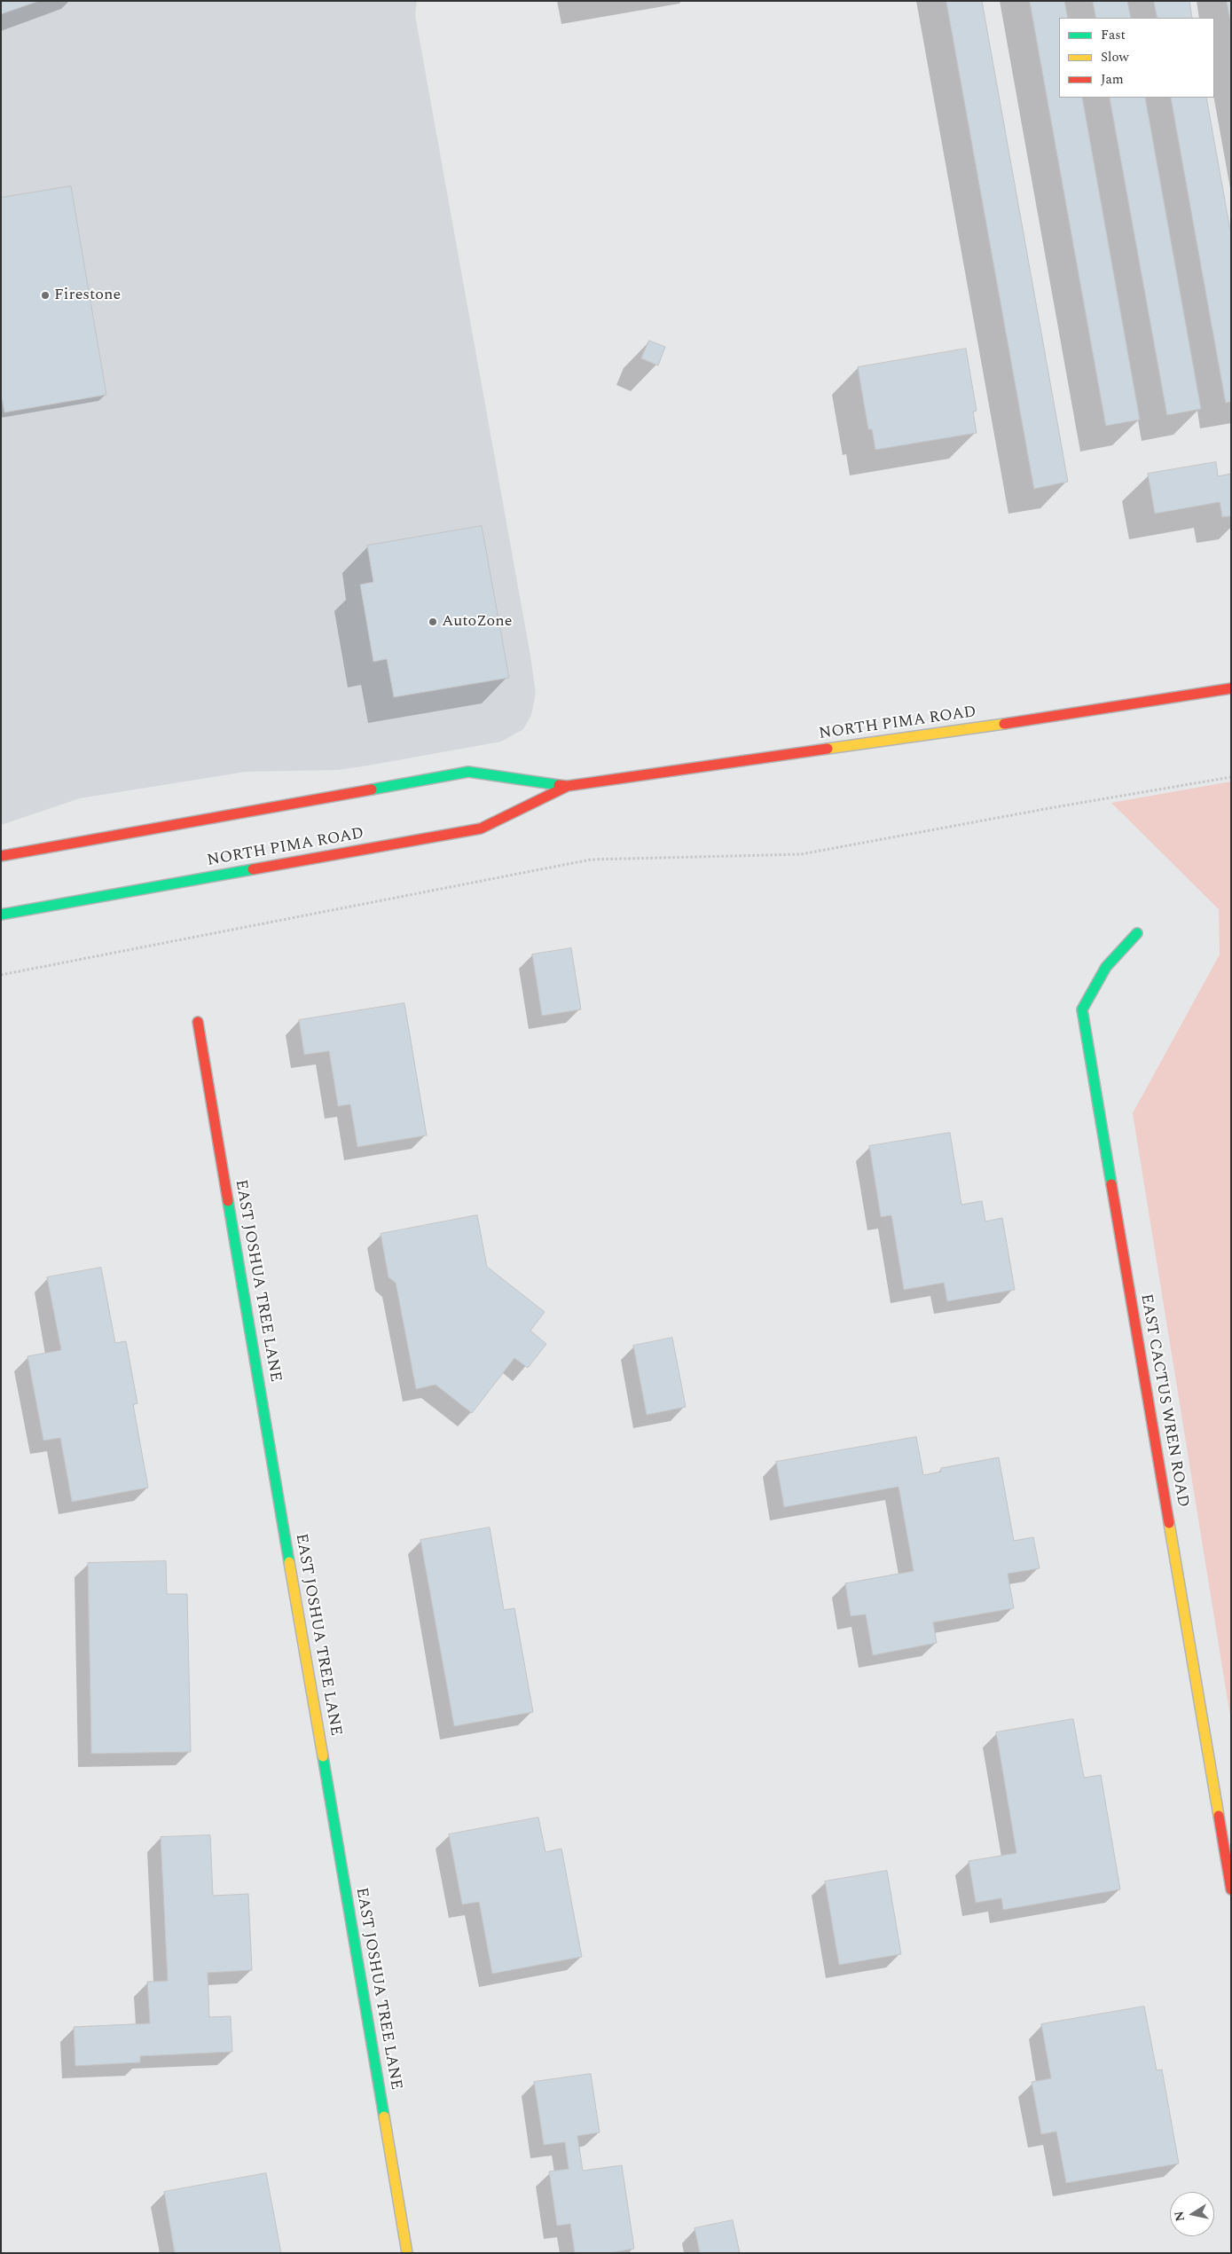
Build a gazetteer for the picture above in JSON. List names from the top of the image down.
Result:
{
  "streets": {
    "street": ["NORTH PIMA ROAD", "EAST JOSHUA TREE LANE", "EAST CACTUS WREN ROAD"]
  },
  "places": ["Firestone", "AutoZone"],
  "legend": ["Fast", "Slow", "Jam"],
  "north": "left"
}
